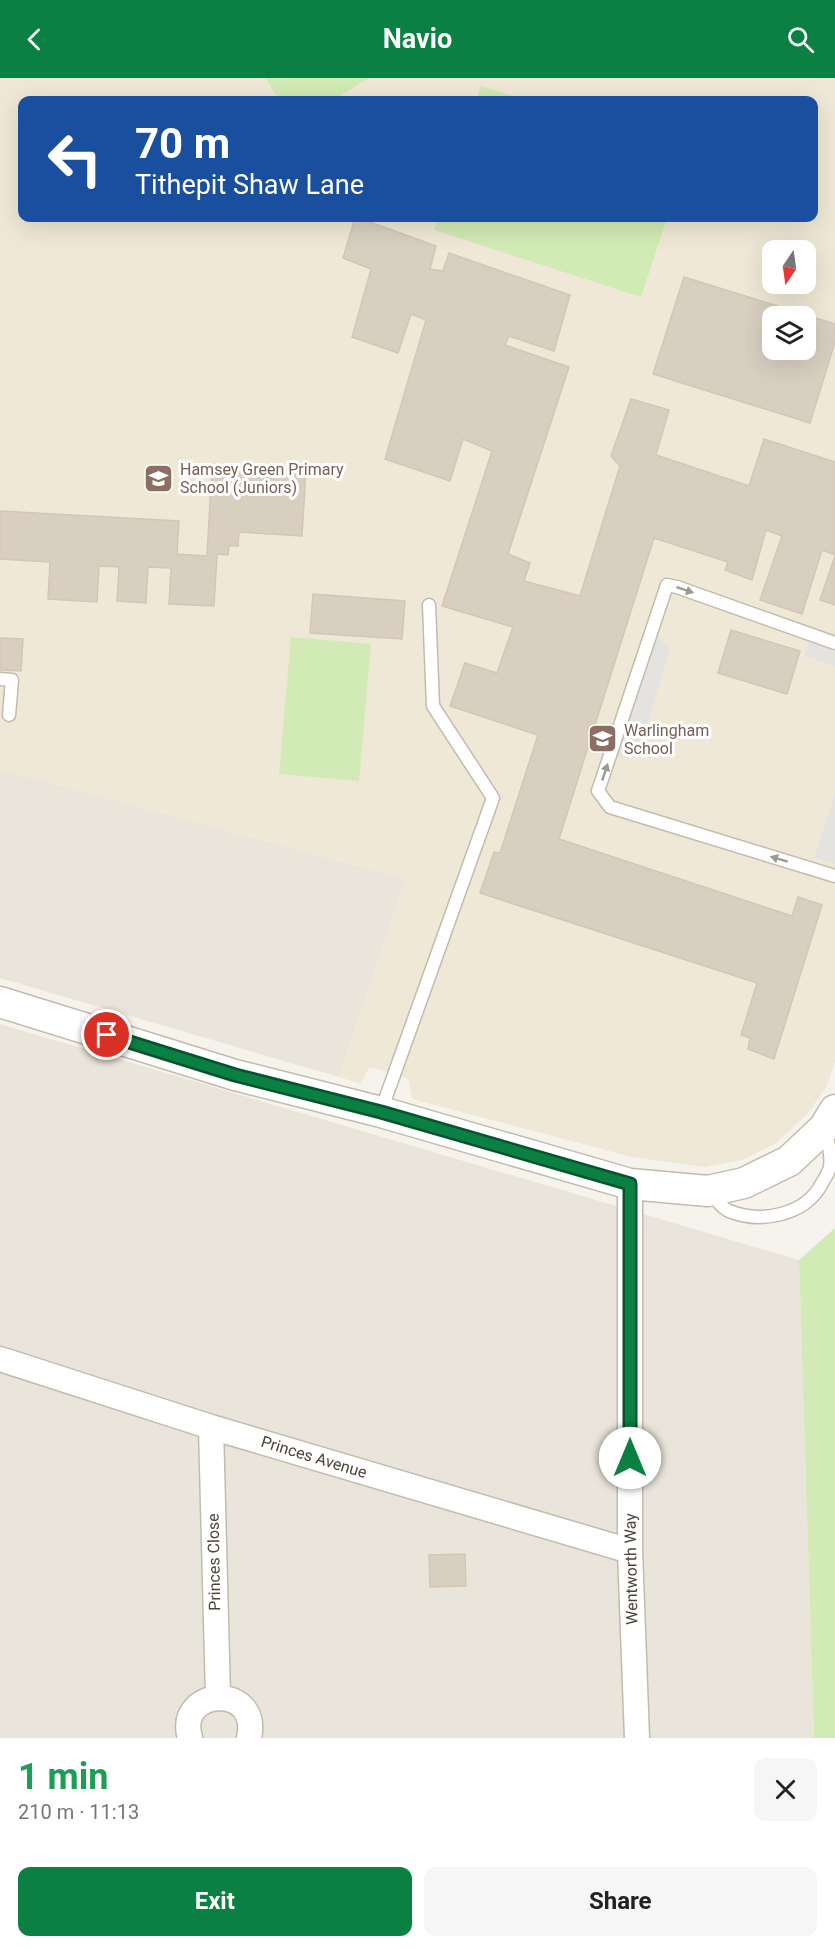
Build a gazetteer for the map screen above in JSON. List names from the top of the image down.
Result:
{
  "streets": {
    "street": ["Princes Avenue", "Princes Close", "Wentworth Way"]
  },
  "crossings": [
    ["Princes Avenue", "Princes Close"],
    ["Princes Avenue", "Wentworth Way"]
  ],
  "places": {
    "school or university": ["Hamsey Green Primary School (Juniors)", "Warlingham School"]
  },
  "north": "bottom",
  "page": {
    "header": "Navio",
    "turn": ["70 m", "Tithepit Shaw Lane"],
    "heading": ["1 min", "210 m · 11:13"],
    "buttons": ["Exit", "Share"]
  }
}
